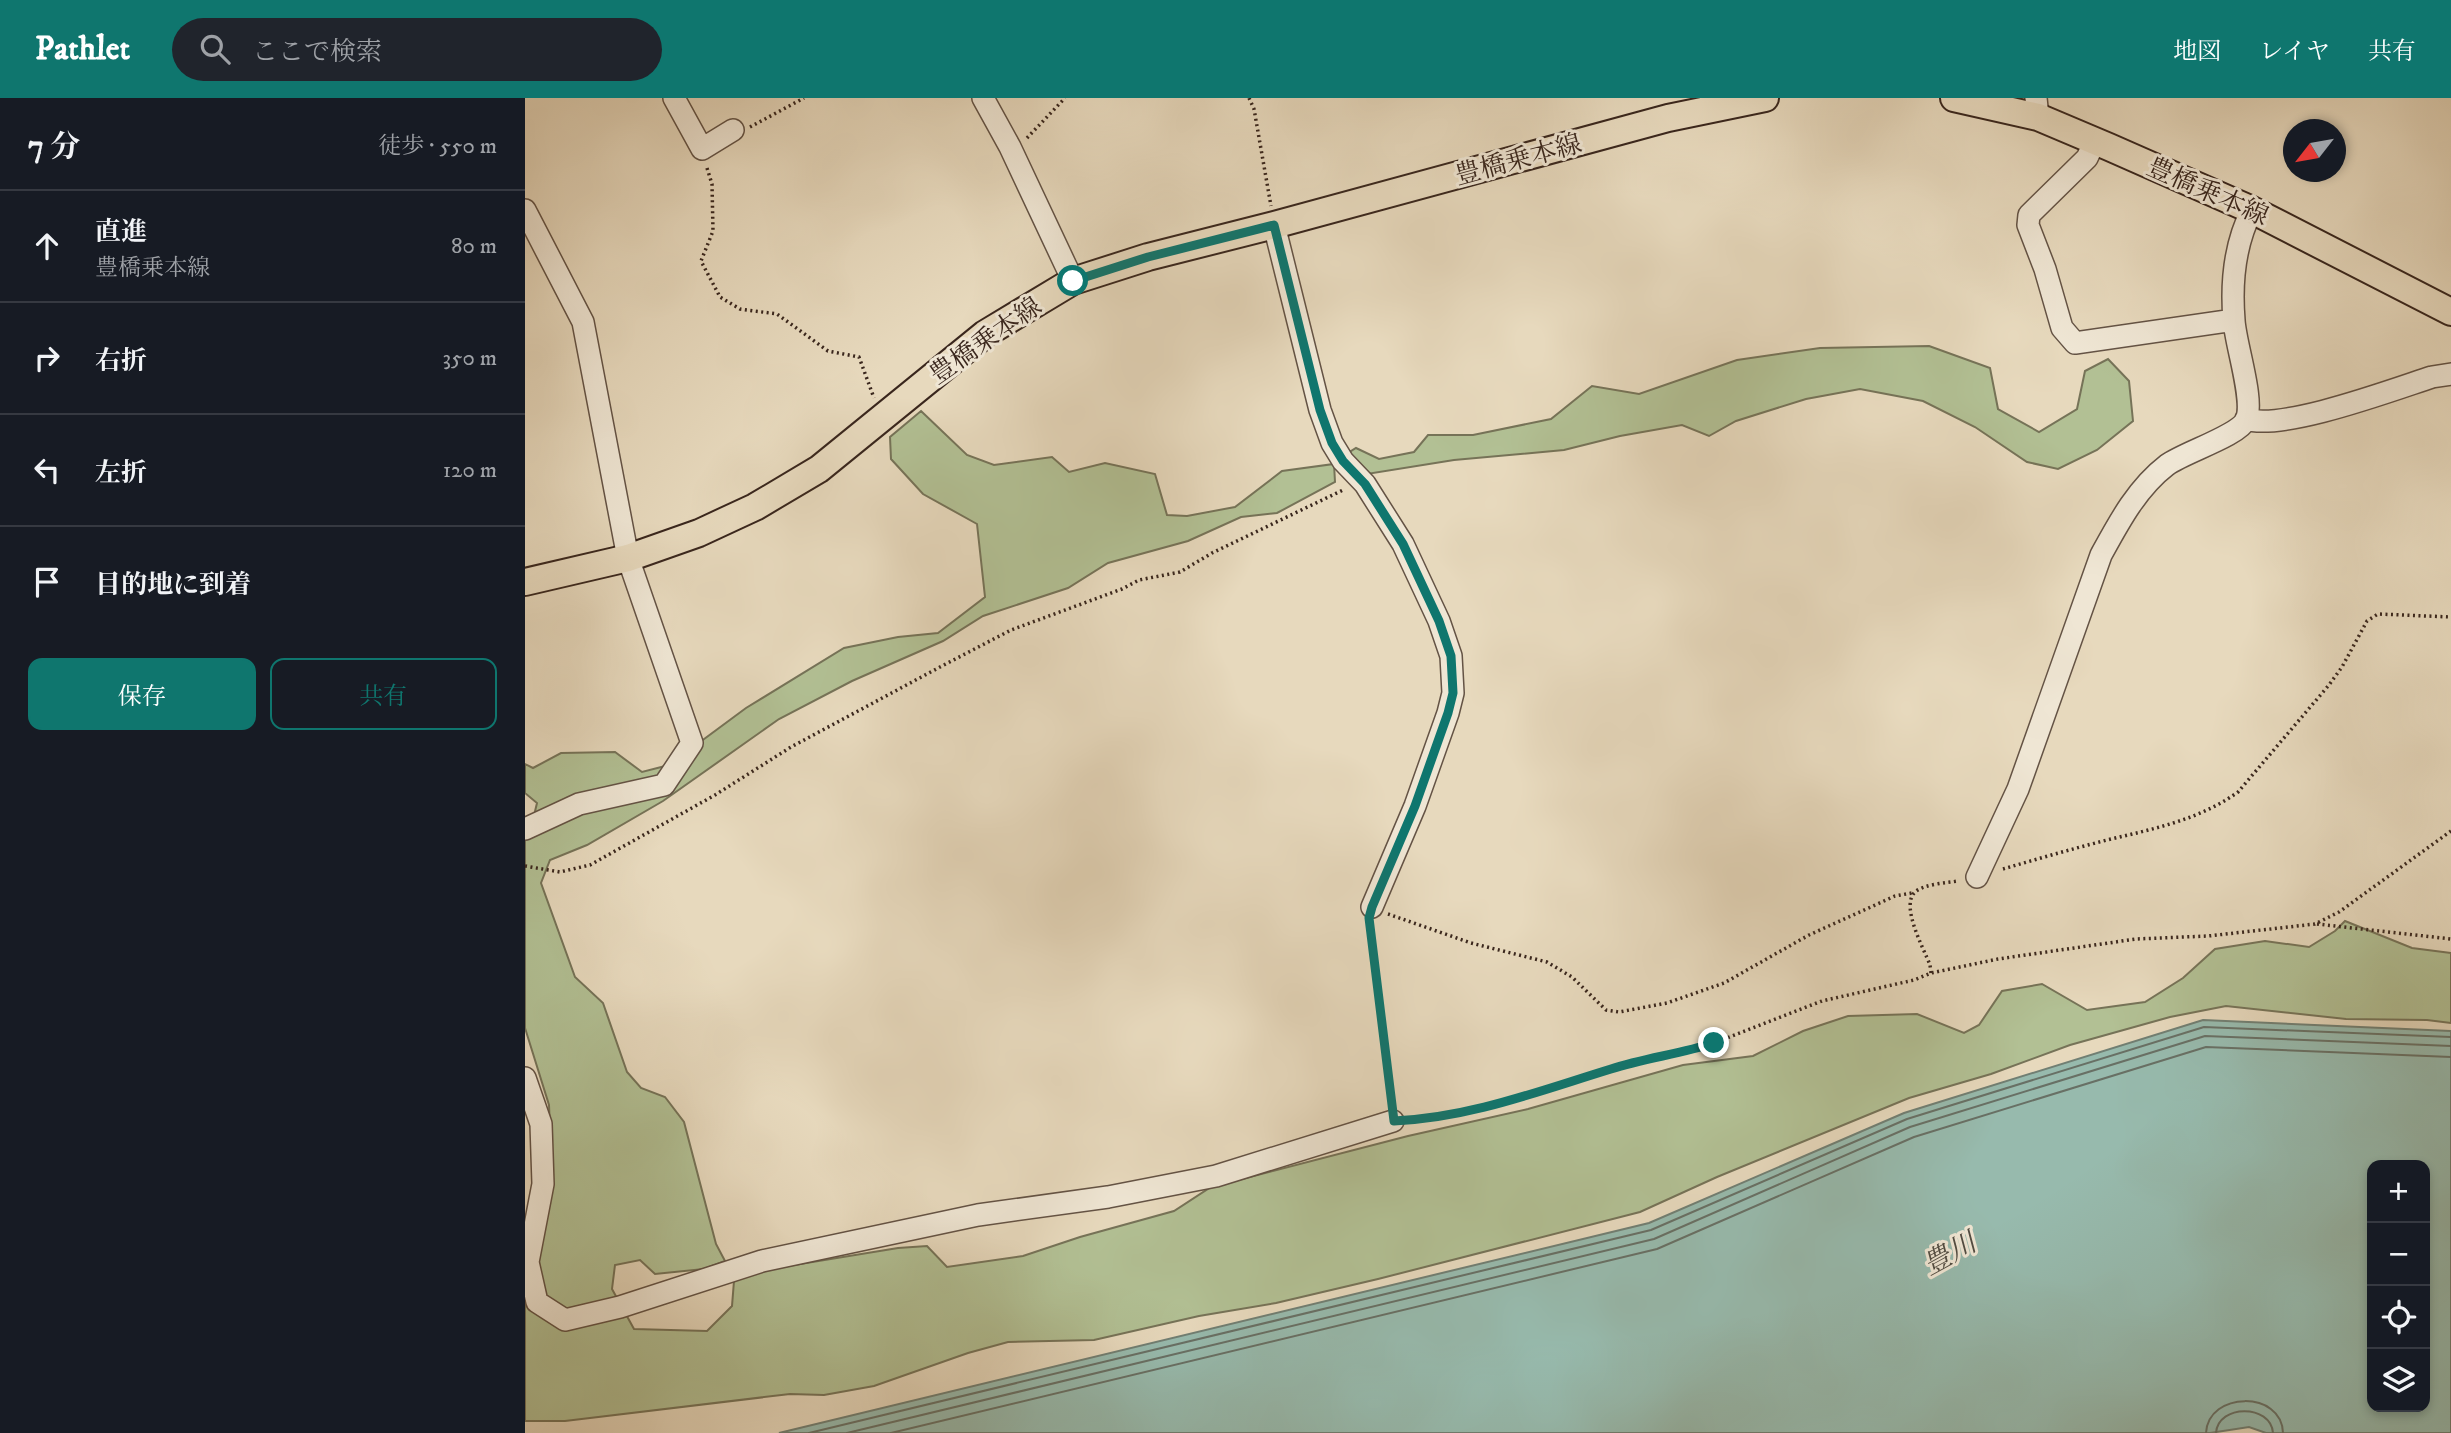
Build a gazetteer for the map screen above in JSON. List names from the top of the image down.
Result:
{
  "streets": {
    "main road": ["豊橋乗本線"]
  },
  "water": ["豊川"],
  "north": "bottom left",
  "page": {
    "header": "Pathlet",
    "search": "ここで検索",
    "nav": ["地図", "レイヤ", "共有"],
    "heading": ["7 分", "徒歩 · 550 m"],
    "list": [
      ["直進", "豊橋乗本線", "80 m"],
      ["右折", "350 m"],
      ["左折", "120 m"],
      "目的地に到着"
    ],
    "buttons": ["保存", "共有"],
    "map_buttons": ["+", "−"]
  }
}
